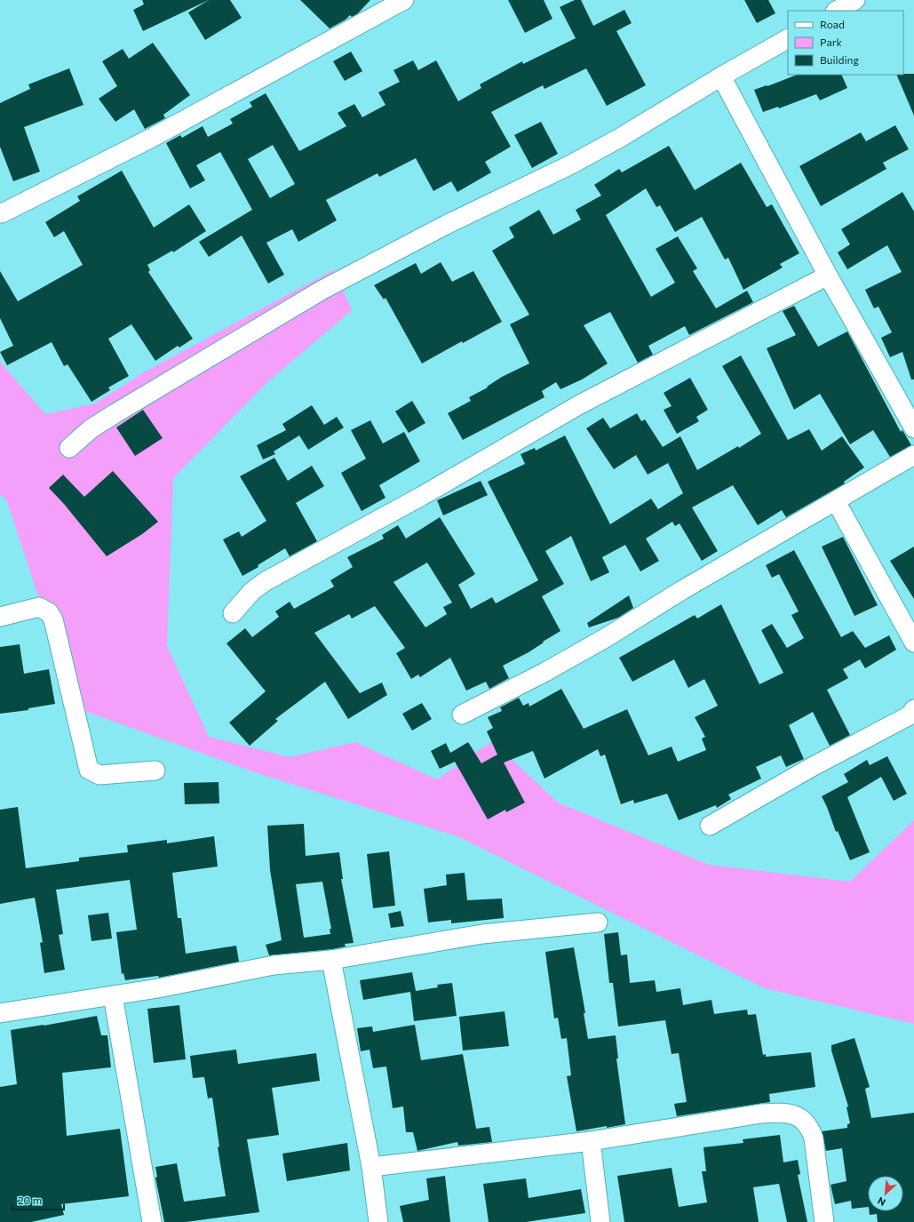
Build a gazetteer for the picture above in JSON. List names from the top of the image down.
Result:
{
  "legend": ["Road", "Park", "Building"],
  "scale_bar": "20 m",
  "north": "bottom left"
}
